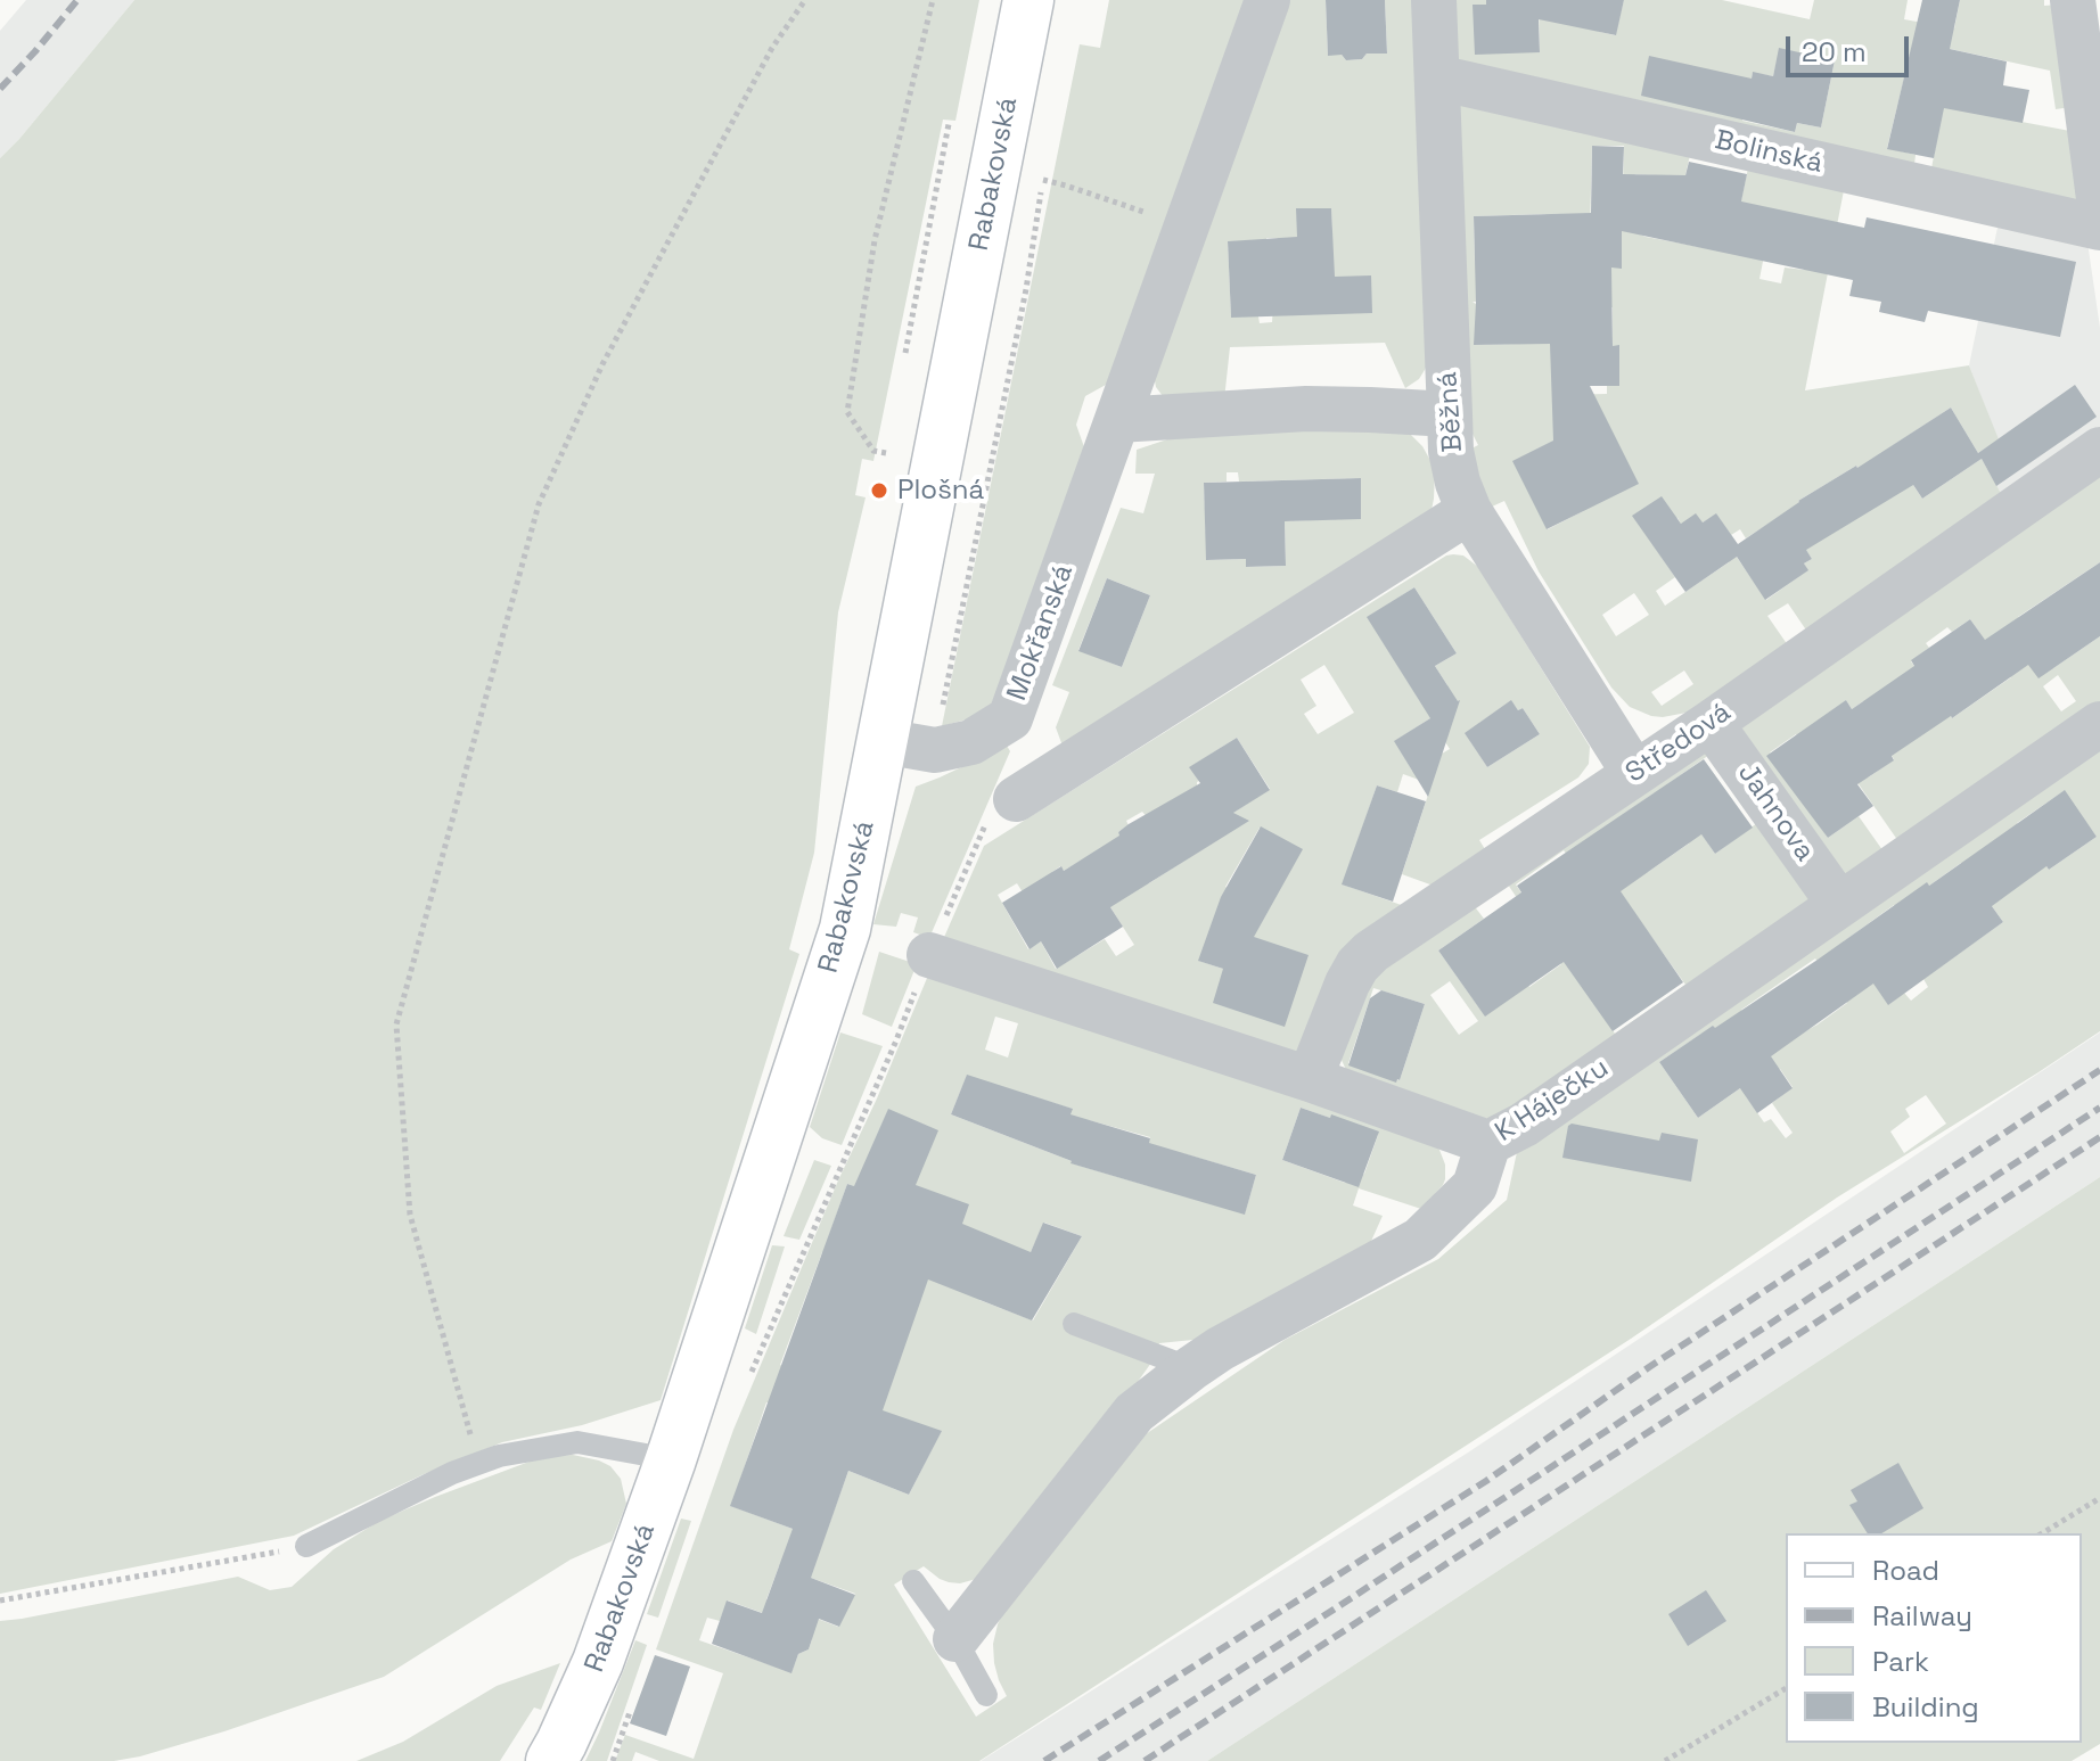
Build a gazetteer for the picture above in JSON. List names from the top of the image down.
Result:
{
  "streets": {
    "main road": ["Rabakovská"],
    "street": [
      "Bolinská",
      "Běžná",
      "Mokřanská",
      "Středová",
      "Jahnova",
      "K Háječku"
    ]
  },
  "crossings": [
    ["Bolinská", "Běžná"],
    ["Rabakovská", "Mokřanská"],
    ["Běžná", "Středová"],
    ["Středová", "Jahnova"],
    ["Středová", "K Háječku"],
    ["Jahnova", "K Háječku"]
  ],
  "places": ["Plošná"],
  "legend": [
    "Road",
    "Railway",
    "Park",
    "Building"
  ],
  "scale_bar": "20 m"
}
